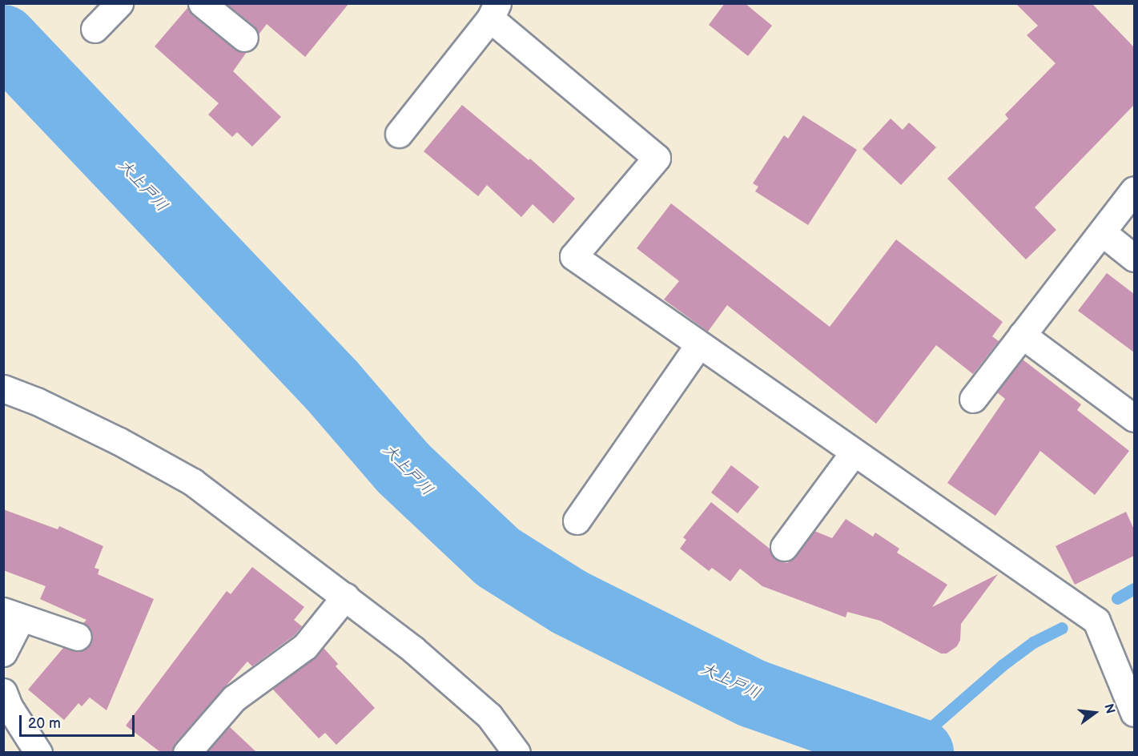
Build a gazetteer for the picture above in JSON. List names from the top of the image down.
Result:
{
  "water": ["大上戸川"],
  "scale_bar": "20 m",
  "north": "right"
}
